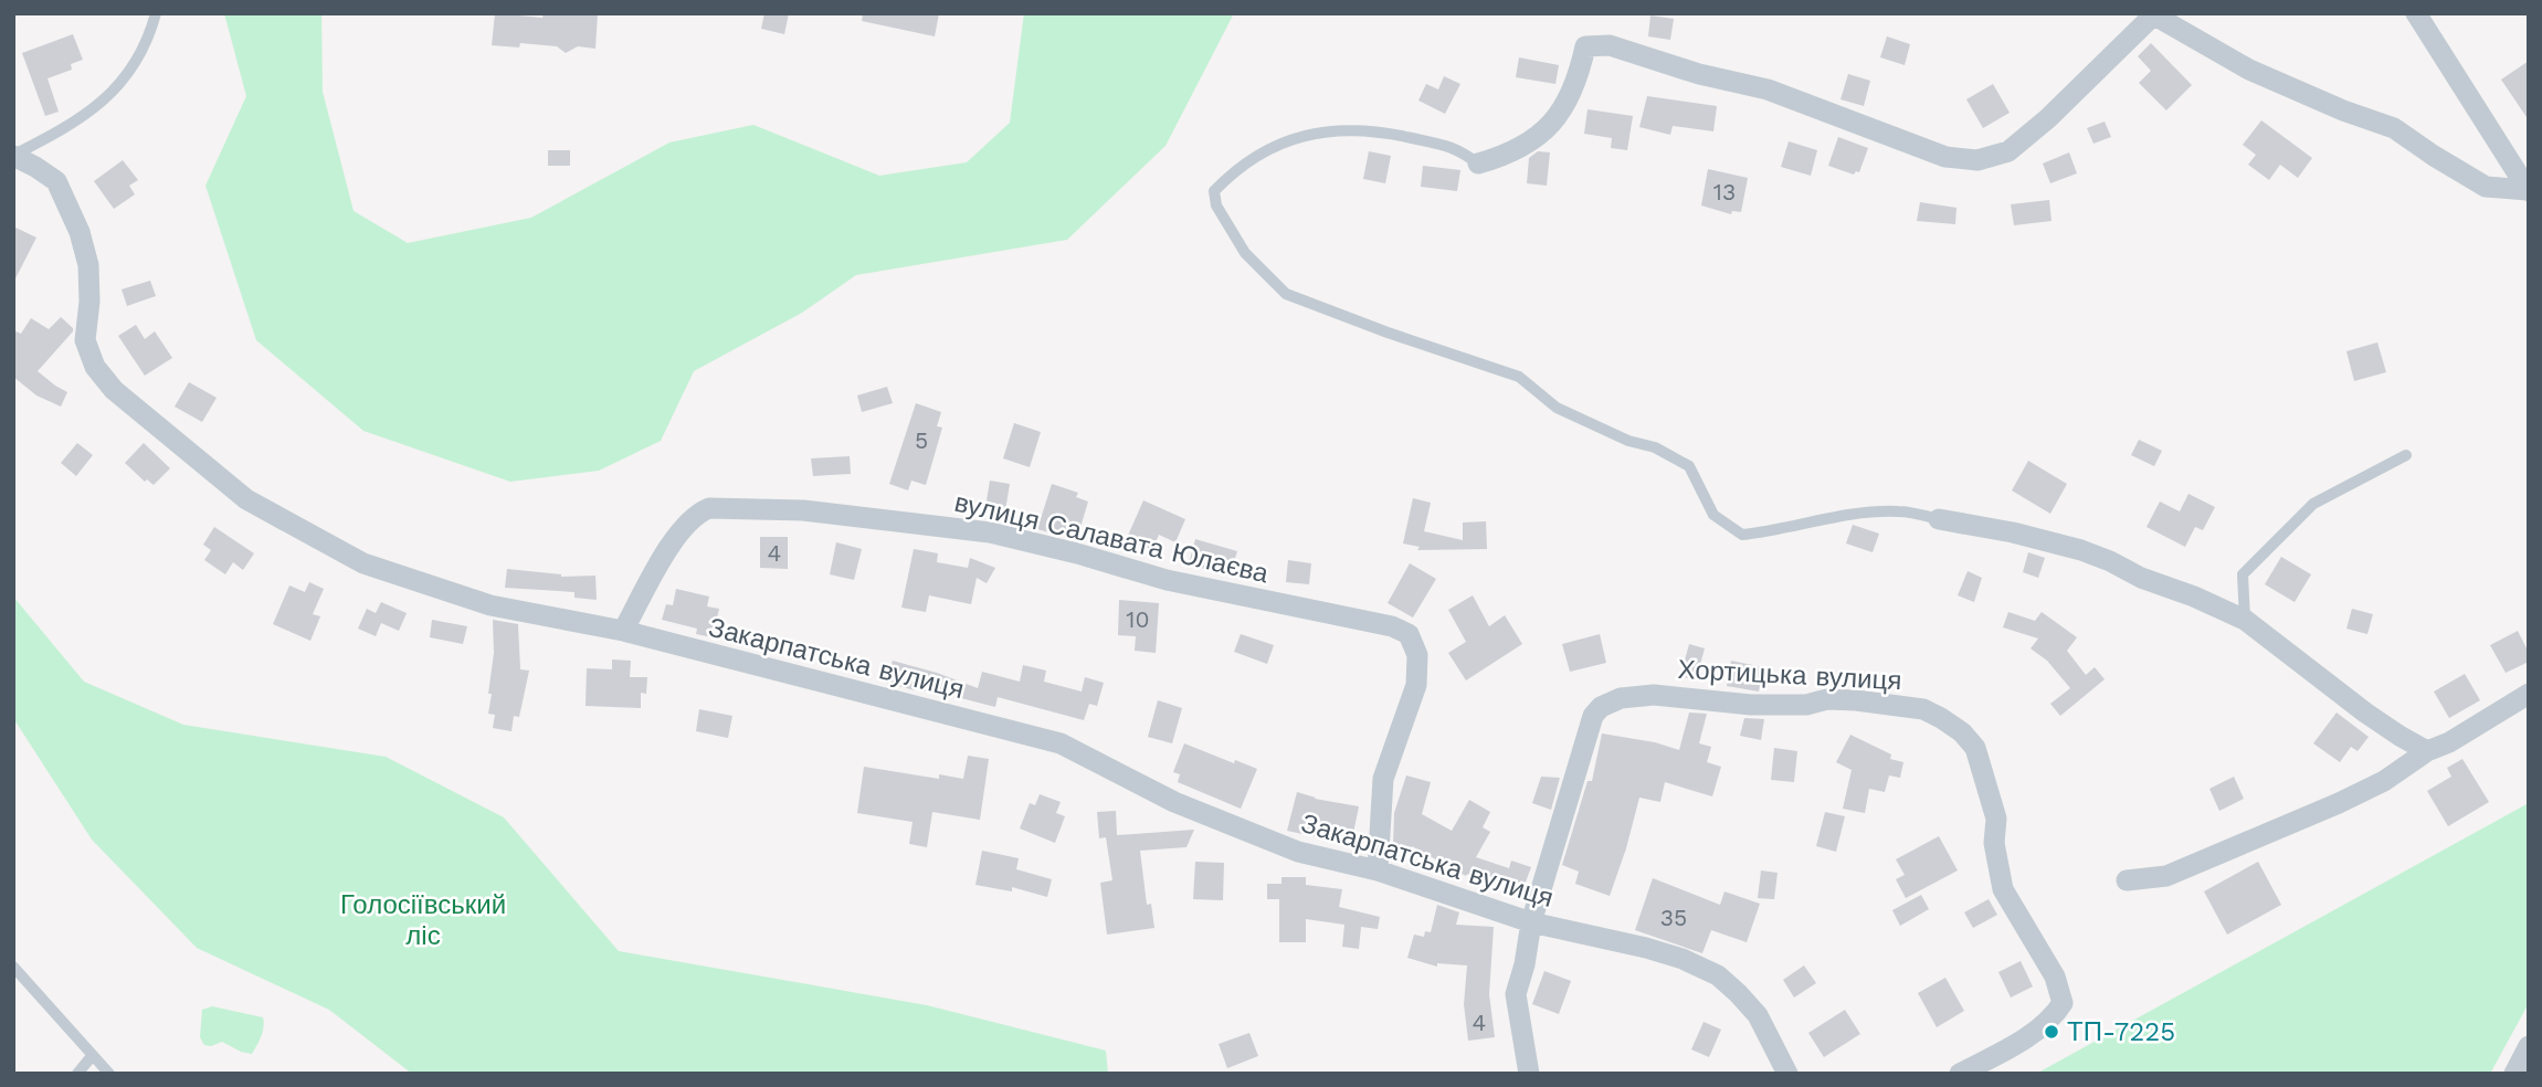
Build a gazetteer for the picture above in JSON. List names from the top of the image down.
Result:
{
  "streets": {
    "street": ["вулиця Салавата Юлаєва", "Закарпатська вулиця", "Хортицька вулиця"]
  },
  "crossings": [
    ["вулиця Салавата Юлаєва", "Закарпатська вулиця"],
    ["Закарпатська вулиця", "Хортицька вулиця"]
  ],
  "parks": ["Голосіївський ліс"],
  "places": ["ТП-7225"],
  "house_numbers": [
    "13",
    "5",
    "4",
    "10",
    "35",
    "4"
  ]
}
